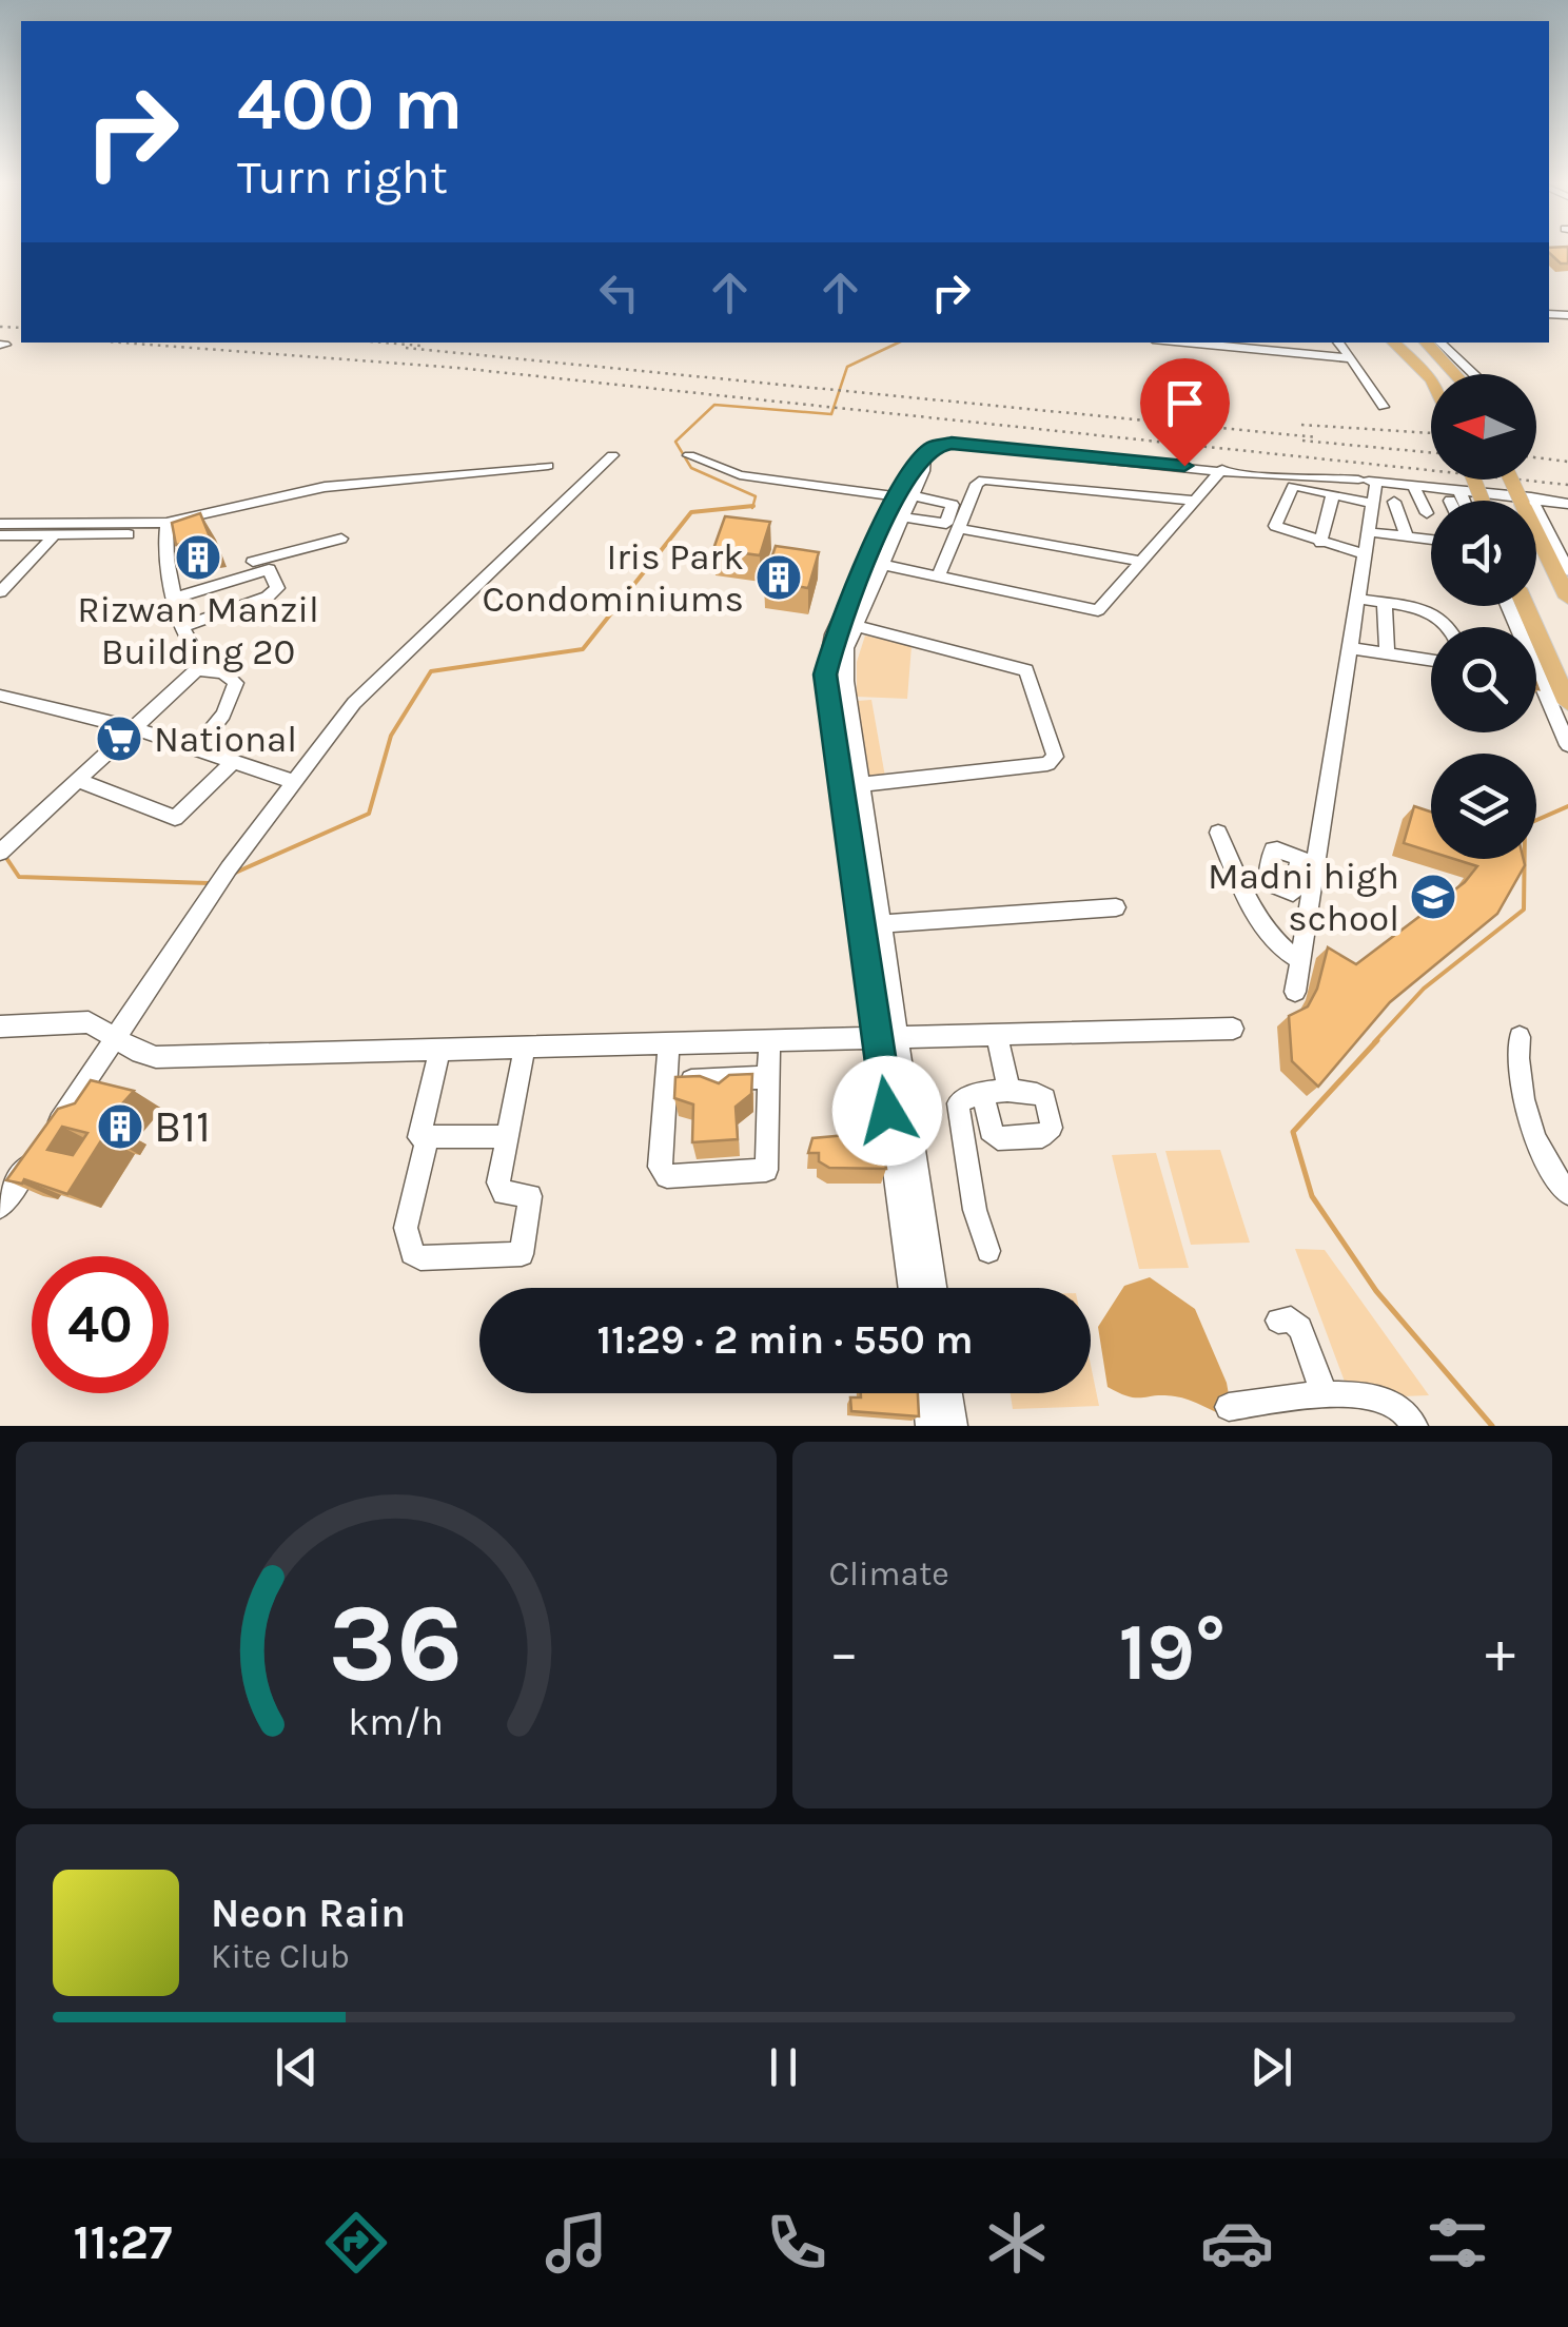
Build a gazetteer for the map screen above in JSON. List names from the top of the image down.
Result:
{
  "places": {
    "building": ["Rizwan Manzil Building 20", "Iris Park Condominiums", "B11"],
    "supermarket": ["National"],
    "school or university": ["Madni high school"]
  },
  "north": "left",
  "page": {
    "turn": ["400 m", "Turn right"],
    "limit": "40",
    "trip": "11:29 · 2 min · 550 m",
    "tile": "Climate",
    "heat": ["−", "19°", "+"],
    "song": ["Neon Rain", "Kite Club"],
    "tabs": "11:27",
    "gauge": ["36", "km/h"]
  }
}
